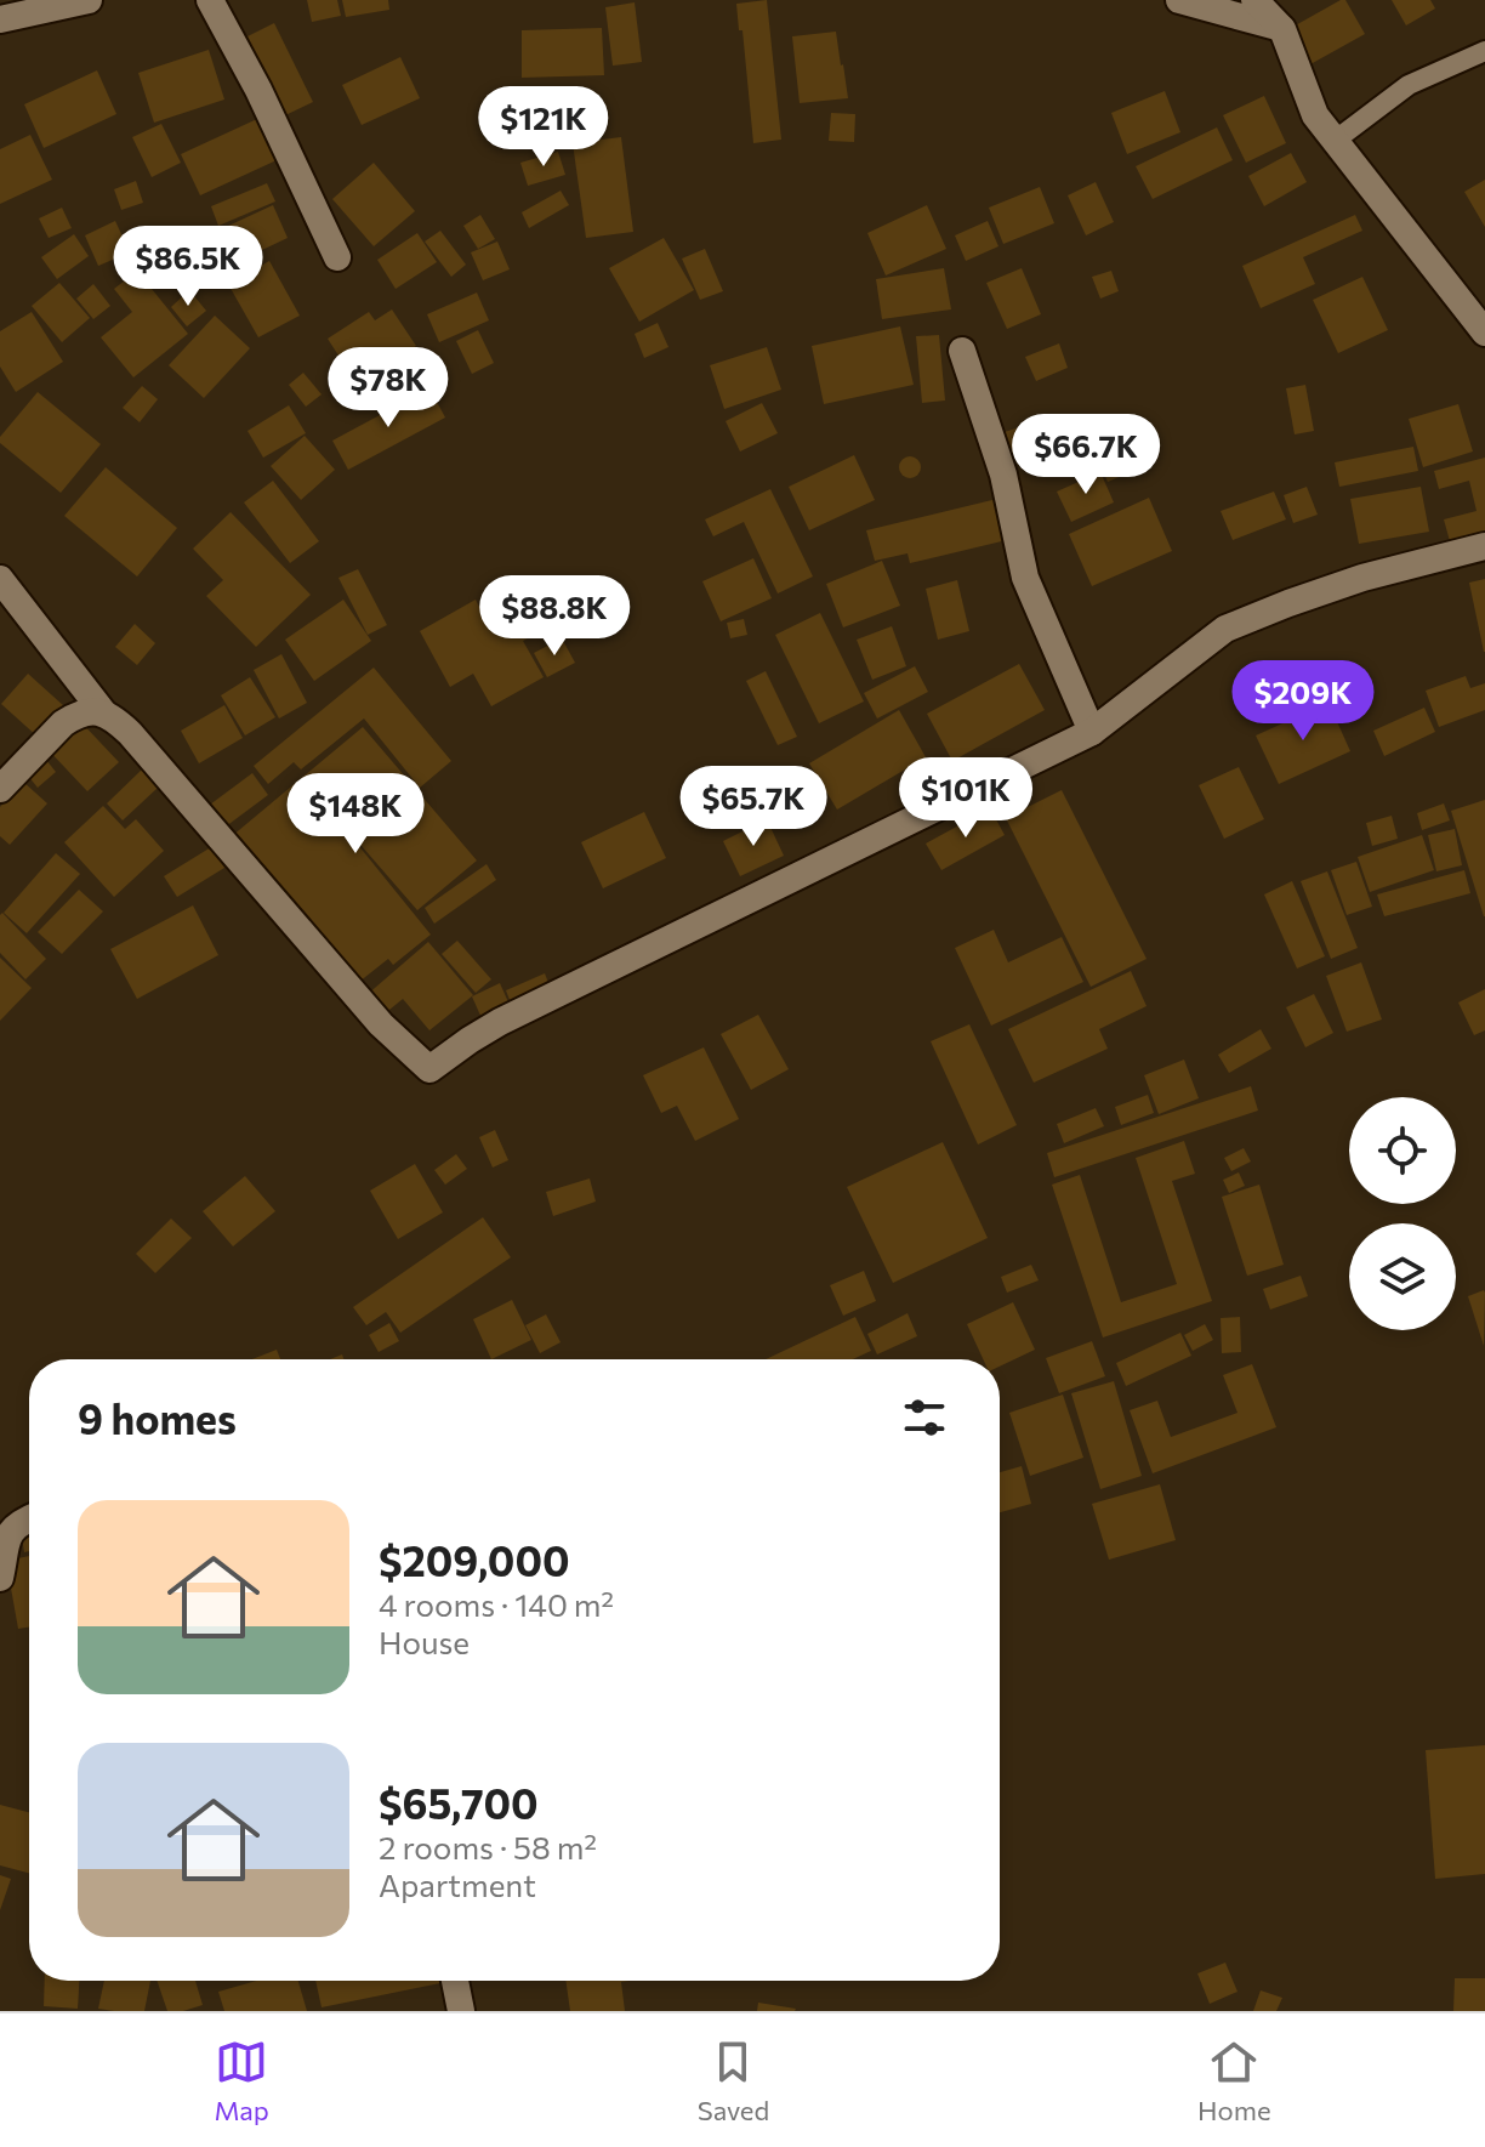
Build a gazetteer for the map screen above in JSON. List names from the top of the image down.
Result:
{
  "page": {
    "price": [
      "$121K",
      "$86.5K",
      "$78K",
      "$66.7K",
      "$88.8K",
      "$209K",
      "$101K",
      "$65.7K",
      "$148K"
    ],
    "heading": "9 homes",
    "list": [
      {
        "name": "$209,000",
        "note": "4 rooms · 140 m² · House"
      },
      {
        "name": "$65,700",
        "note": "2 rooms · 58 m² · Apartment"
      }
    ],
    "tabs": ["Map", "Saved", "Home"]
  }
}
